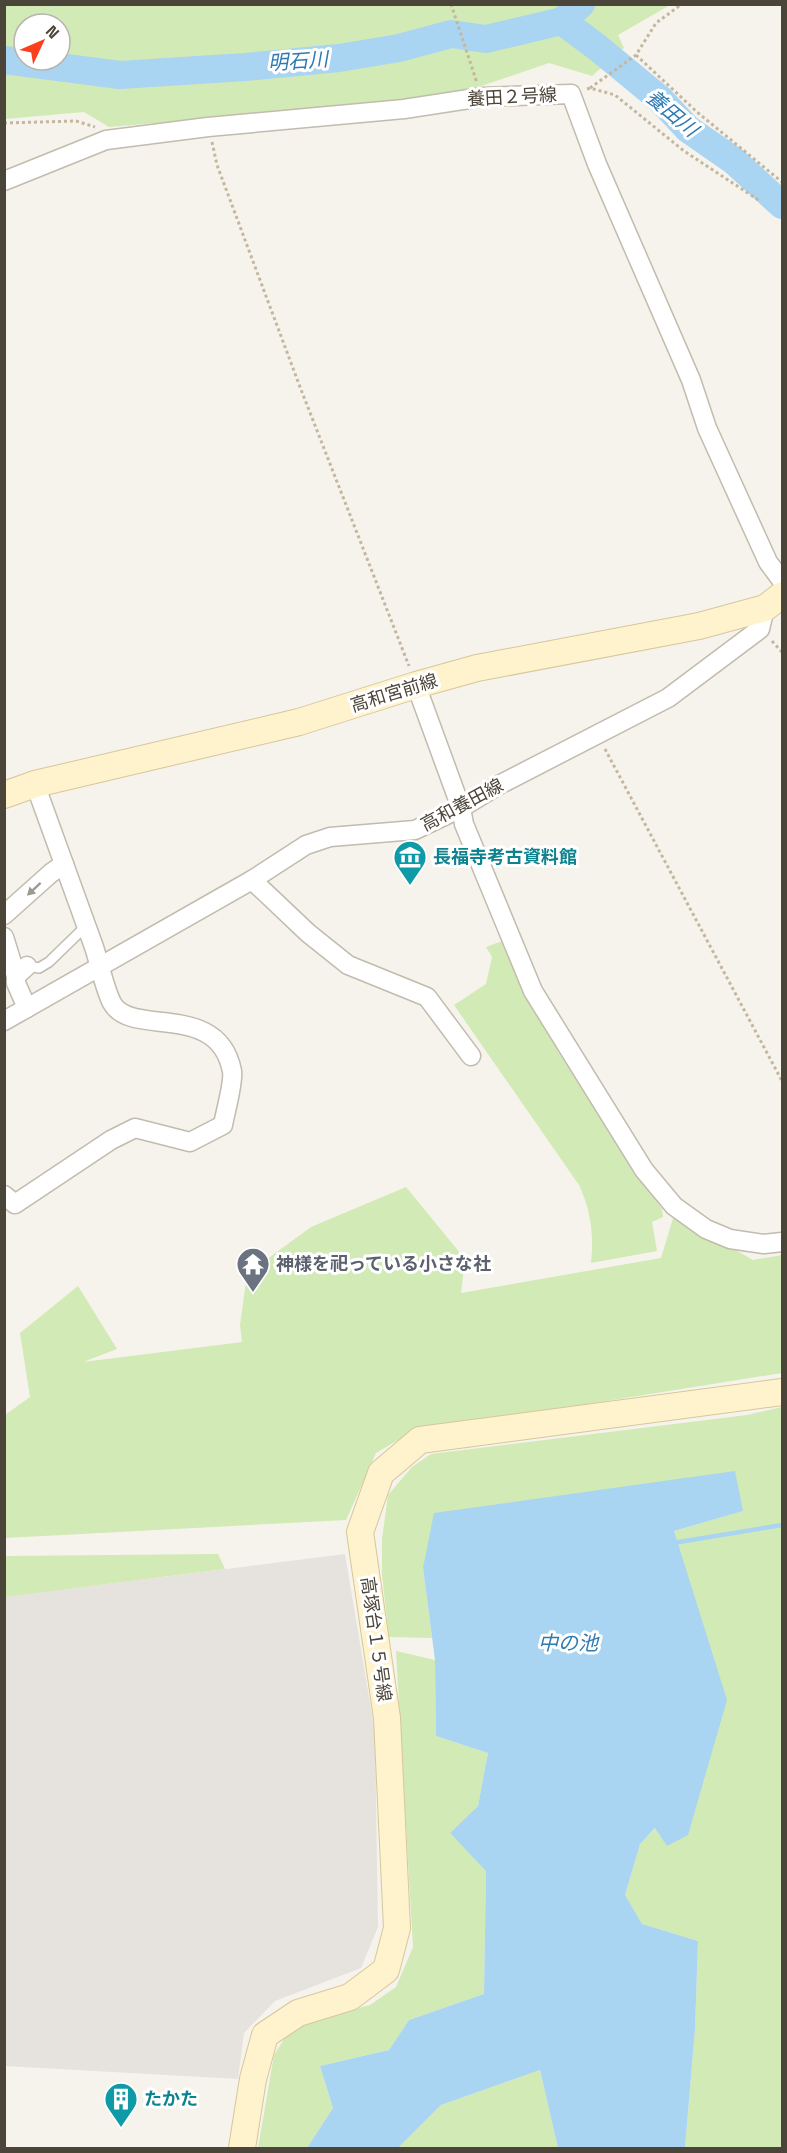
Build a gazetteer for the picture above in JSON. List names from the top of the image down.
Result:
{
  "streets": {
    "street": [
      "養田２号線",
      "高和宮前線",
      "高和養田線",
      "高塚台１５号線"
    ]
  },
  "crossings": [
    ["高和宮前線", "高和養田線"]
  ],
  "water": ["明石川", "養田川", "中の池"],
  "places": {
    "museum": ["長福寺考古資料館"],
    "temple": ["神様を祀っている小さな社"],
    "building": ["たかた"]
  },
  "north": "top right"
}
